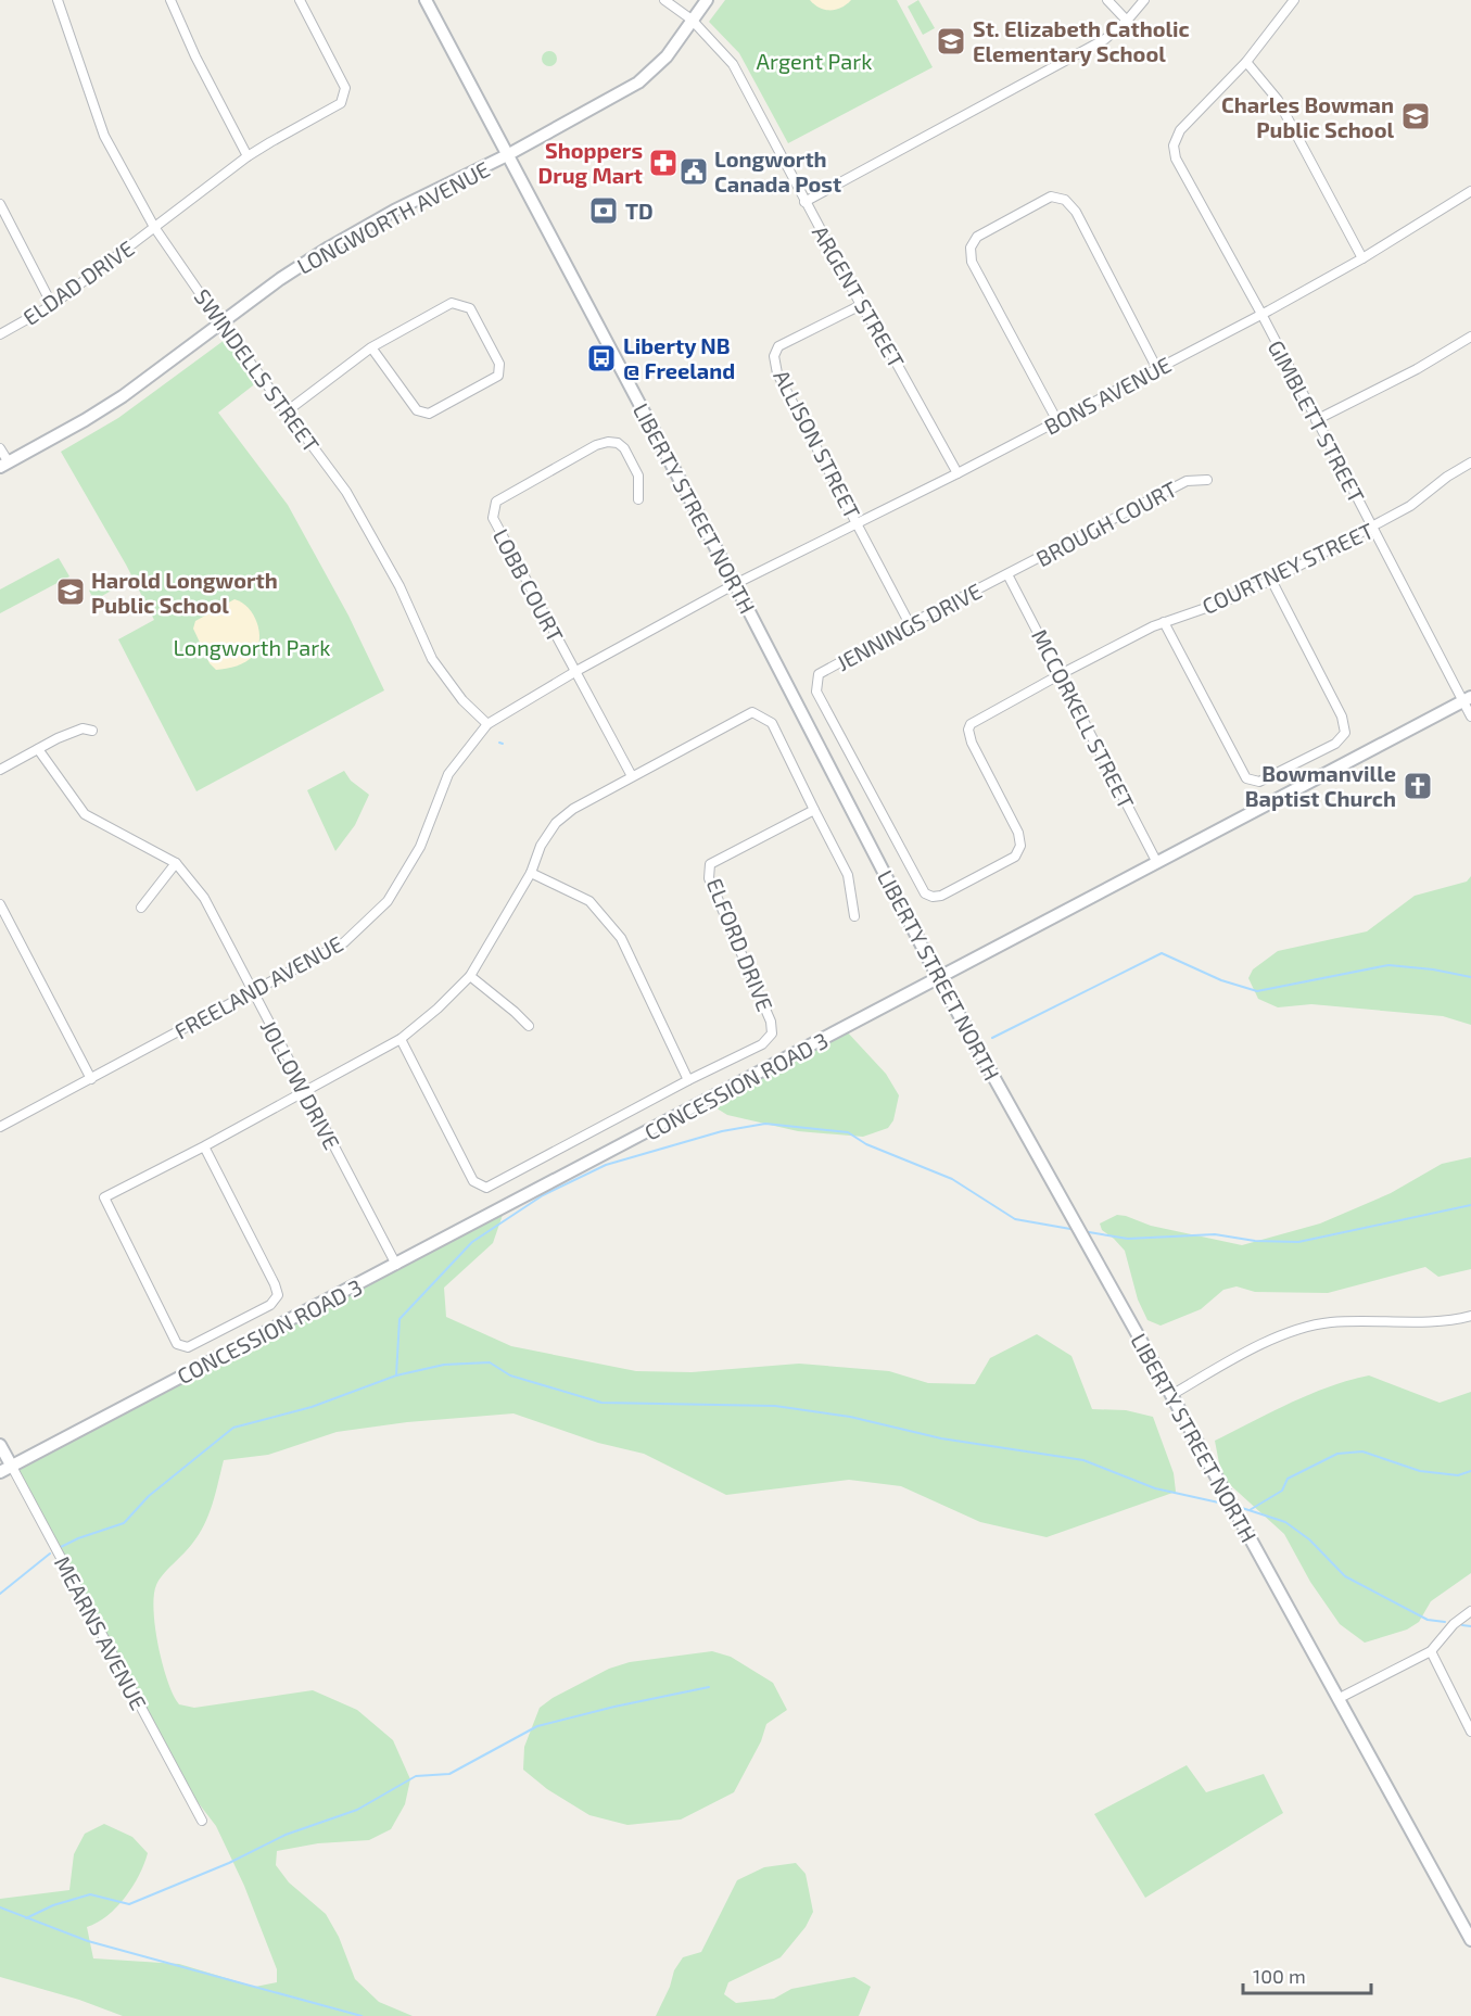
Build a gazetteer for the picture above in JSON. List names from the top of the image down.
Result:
{
  "streets": {
    "street": [
      "LONGWORTH AVENUE",
      "ELDAD DRIVE",
      "ARGENT STREET",
      "SWINDELLS STREET",
      "BONS AVENUE",
      "GIMBLETT STREET",
      "ALLISON STREET",
      "LIBERTY STREET NORTH",
      "BROUGH COURT",
      "COURTNEY STREET",
      "LOBB COURT",
      "JENNINGS DRIVE",
      "MCCORKELL STREET",
      "ELFORD DRIVE",
      "FREELAND AVENUE",
      "JOLLOW DRIVE",
      "CONCESSION ROAD 3",
      "MEARNS AVENUE"
    ]
  },
  "crossings": [
    ["LONGWORTH AVENUE", "ARGENT STREET"],
    ["LONGWORTH AVENUE", "SWINDELLS STREET"],
    ["LONGWORTH AVENUE", "LIBERTY STREET NORTH"],
    ["ELDAD DRIVE", "SWINDELLS STREET"],
    ["ARGENT STREET", "BONS AVENUE"],
    ["ARGENT STREET", "ALLISON STREET"],
    ["SWINDELLS STREET", "FREELAND AVENUE"],
    ["BONS AVENUE", "GIMBLETT STREET"],
    ["BONS AVENUE", "ALLISON STREET"],
    ["BONS AVENUE", "LIBERTY STREET NORTH"],
    ["BONS AVENUE", "FREELAND AVENUE"],
    ["GIMBLETT STREET", "COURTNEY STREET"],
    ["GIMBLETT STREET", "CONCESSION ROAD 3"],
    ["ALLISON STREET", "JENNINGS DRIVE"],
    ["LIBERTY STREET NORTH", "FREELAND AVENUE"],
    ["LIBERTY STREET NORTH", "CONCESSION ROAD 3"],
    ["BROUGH COURT", "JENNINGS DRIVE"],
    ["BROUGH COURT", "MCCORKELL STREET"],
    ["COURTNEY STREET", "JENNINGS DRIVE"],
    ["COURTNEY STREET", "MCCORKELL STREET"],
    ["LOBB COURT", "FREELAND AVENUE"],
    ["JENNINGS DRIVE", "MCCORKELL STREET"],
    ["MCCORKELL STREET", "CONCESSION ROAD 3"],
    ["FREELAND AVENUE", "JOLLOW DRIVE"],
    ["JOLLOW DRIVE", "CONCESSION ROAD 3"],
    ["CONCESSION ROAD 3", "MEARNS AVENUE"]
  ],
  "parks": ["Argent Park", "Longworth Park"],
  "places": {
    "school or university": ["St. Elizabeth Catholic Elementary School", "Charles Bowman Public School", "Harold Longworth Public School"],
    "pharmacy": ["Shoppers Drug Mart"],
    "public building": ["Longworth Canada Post"],
    "bank": ["TD"],
    "bus stop": ["Liberty NB @ Freeland"],
    "church": ["Bowmanville Baptist Church"]
  },
  "scale_bar": "100 m"
}
